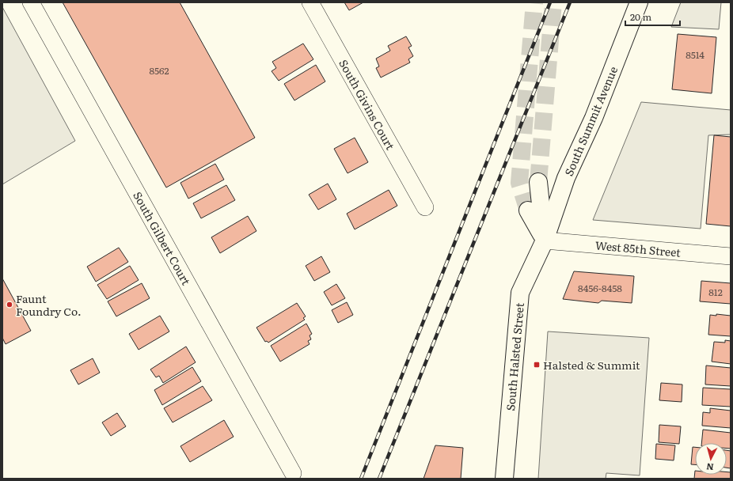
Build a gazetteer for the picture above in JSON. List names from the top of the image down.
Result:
{
  "streets": {
    "main road": ["South Summit Avenue", "South Halsted Street"],
    "street": ["South Givins Court", "South Gilbert Court", "West 85th Street"]
  },
  "crossings": [
    ["South Summit Avenue", "West 85th Street"],
    ["South Summit Avenue", "South Halsted Street"],
    ["West 85th Street", "South Halsted Street"]
  ],
  "places": {
    "other": ["Faunt Foundry Co."],
    "transit": ["Halsted & Summit"]
  },
  "house_numbers": [
    "8514",
    "8562",
    "8456-8458",
    "812"
  ],
  "scale_bar": "20 m",
  "north": "bottom"
}
